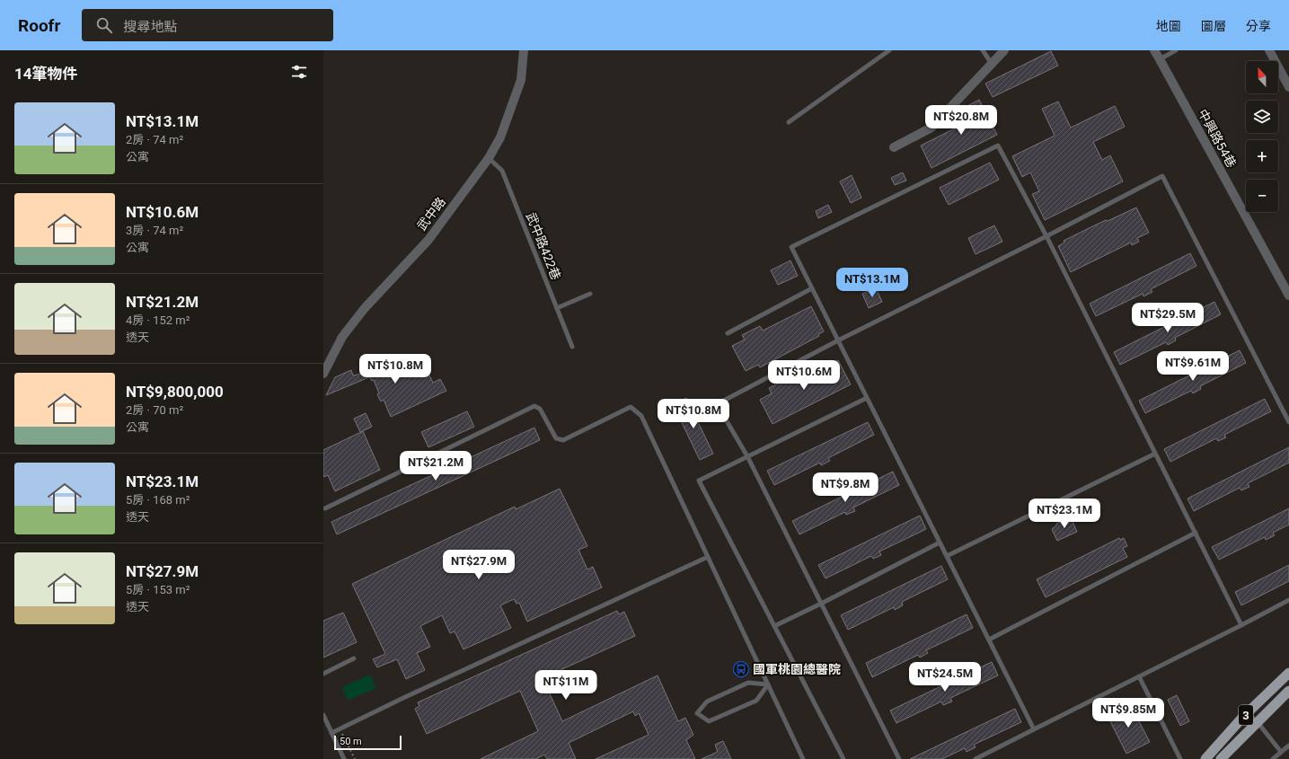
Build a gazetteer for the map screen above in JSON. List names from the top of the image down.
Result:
{
  "streets": {
    "main road": ["3"],
    "street": ["中興路54巷", "武中路"],
    "lane": ["武中路422巷"]
  },
  "crossings": [
    ["武中路", "武中路422巷"]
  ],
  "places": {
    "bus stop": ["國軍桃園總醫院"]
  },
  "scale_bar": "50 m",
  "north": "top",
  "page": {
    "header": "Roofr",
    "search": "搜尋地點",
    "nav": ["地圖", "圖層", "分享"],
    "heading": "14筆物件",
    "map_buttons": ["+", "−"],
    "list": [
      {
        "name": "NT$13.1M",
        "note": "2房 · 74 m² · 公寓"
      },
      {
        "name": "NT$10.6M",
        "note": "3房 · 74 m² · 公寓"
      },
      {
        "name": "NT$21.2M",
        "note": "4房 · 152 m² · 透天"
      },
      {
        "name": "NT$9,800,000",
        "note": "2房 · 70 m² · 公寓"
      },
      {
        "name": "NT$23.1M",
        "note": "5房 · 168 m² · 透天"
      },
      {
        "name": "NT$27.9M",
        "note": "5房 · 153 m² · 透天"
      }
    ],
    "price": [
      "NT$20.8M",
      "NT$13.1M",
      "NT$29.5M",
      "NT$9.61M",
      "NT$10.8M",
      "NT$10.6M",
      "NT$10.8M",
      "NT$21.2M",
      "NT$9.8M",
      "NT$23.1M",
      "NT$27.9M",
      "NT$24.5M",
      "NT$11M",
      "NT$9.85M"
    ],
    "scale": "50 m"
  }
}
